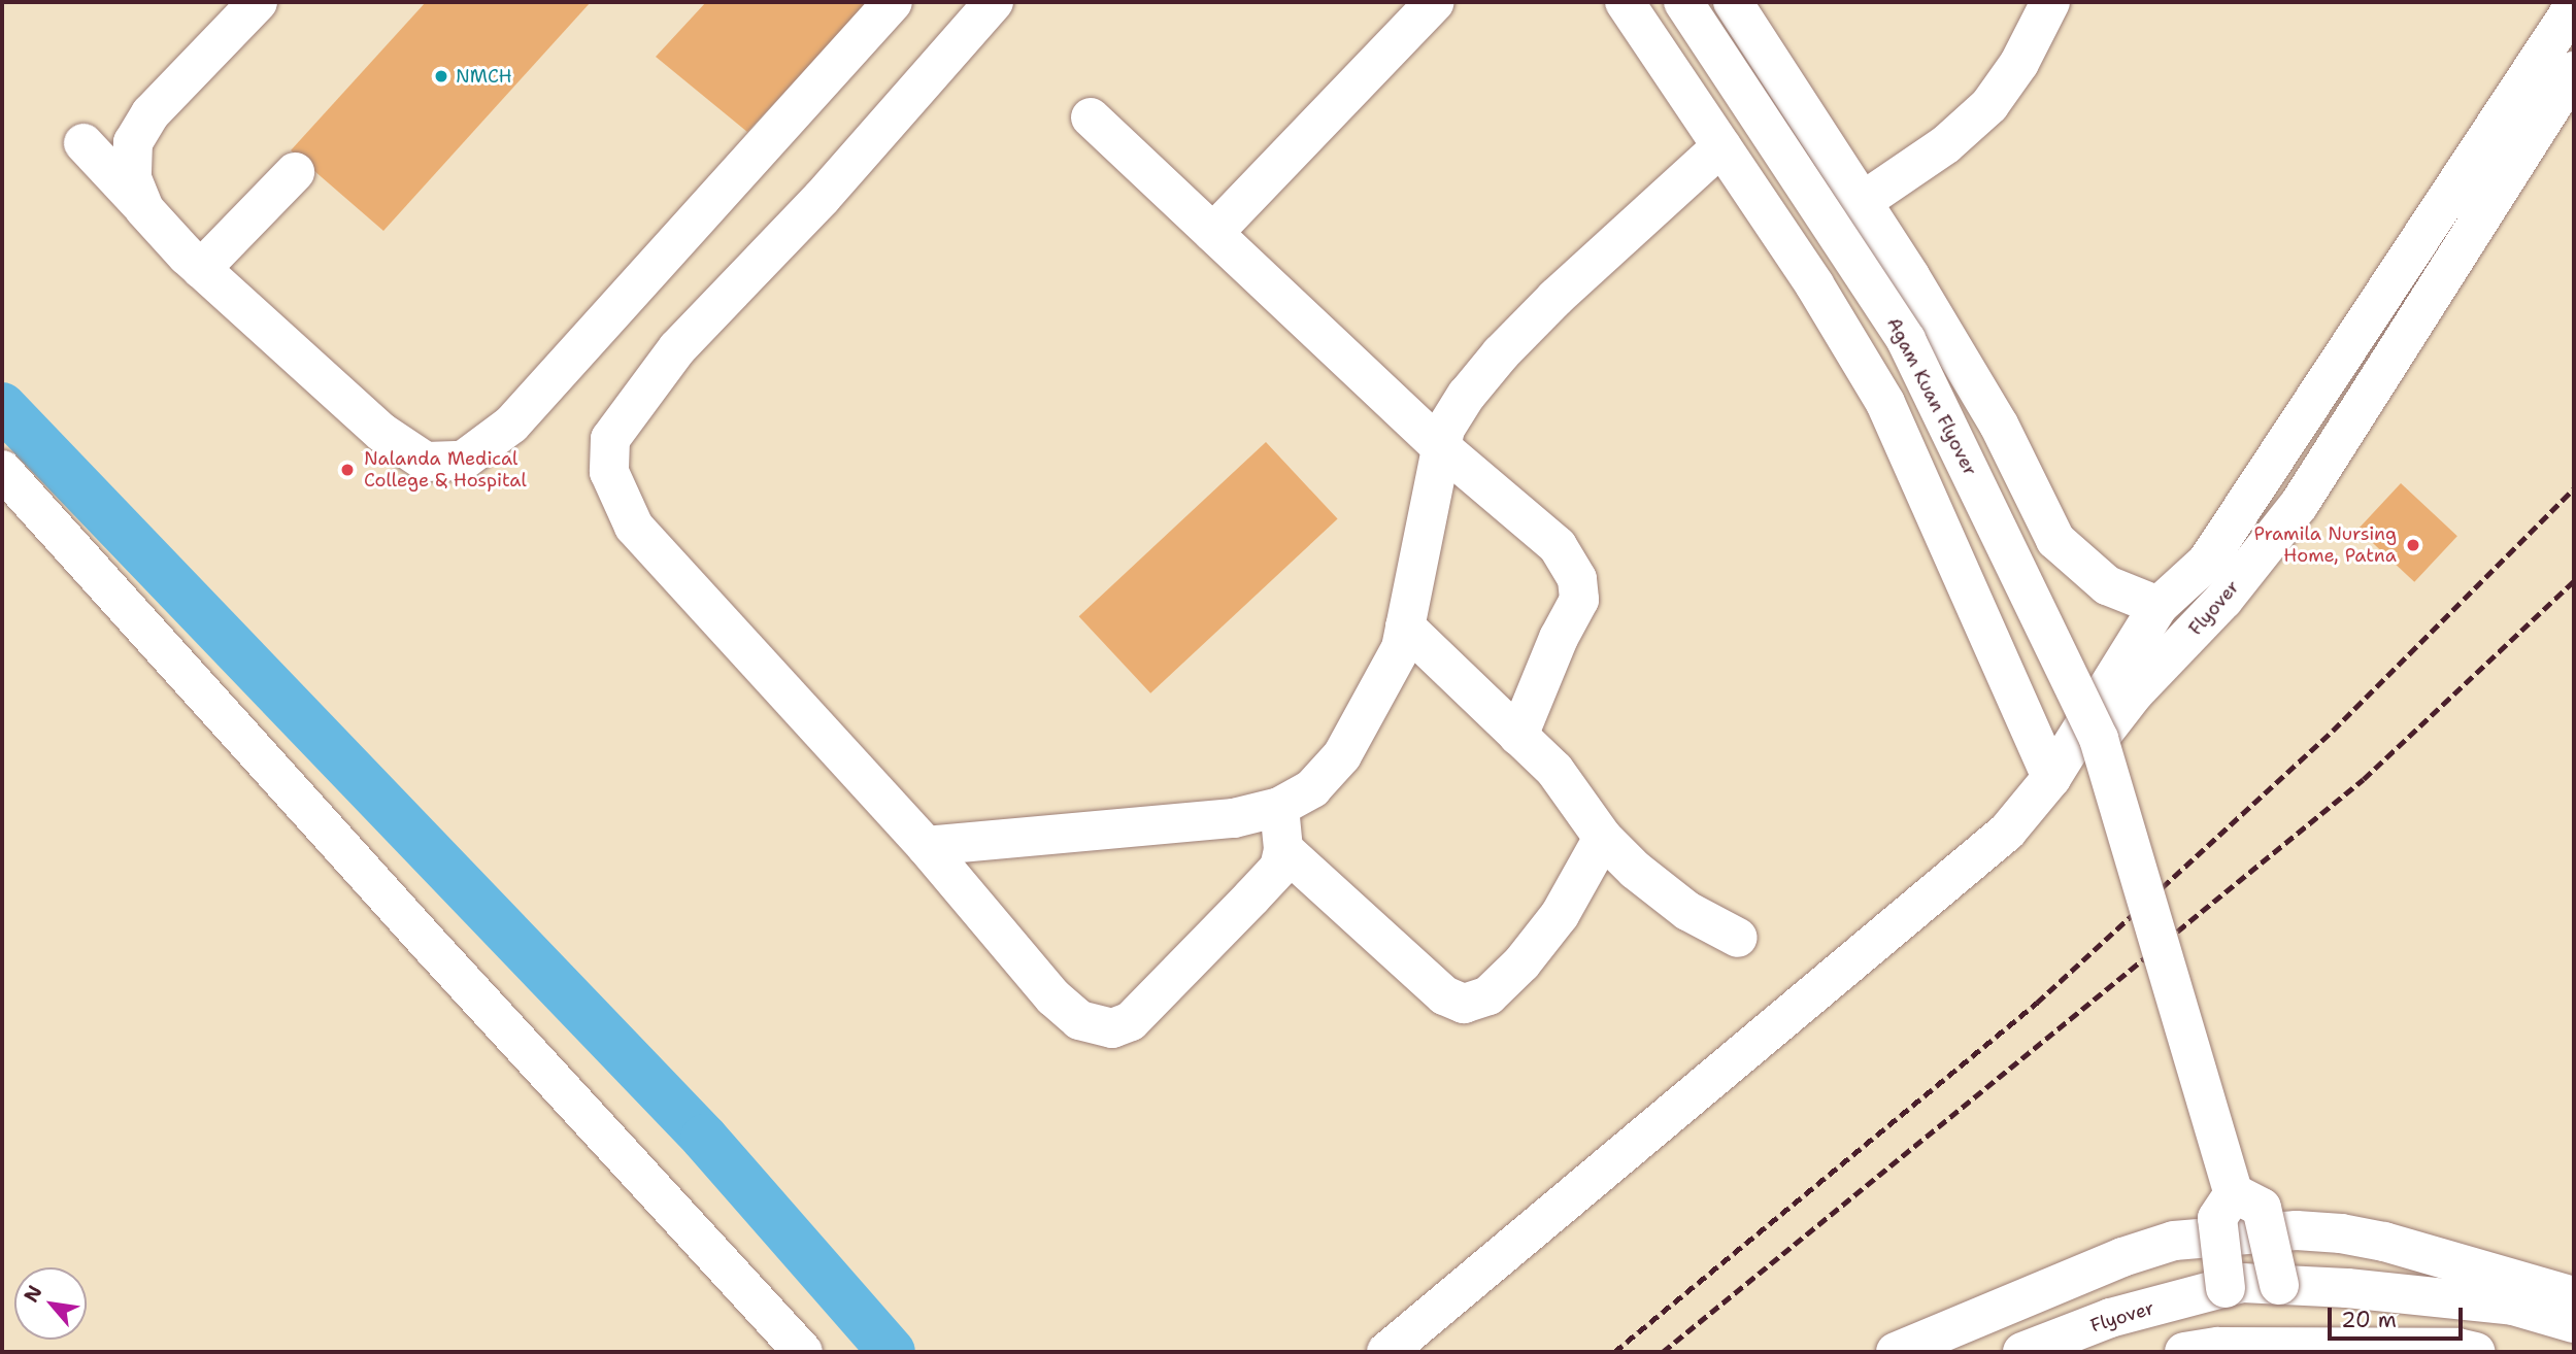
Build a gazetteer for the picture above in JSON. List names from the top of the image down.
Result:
{
  "streets": {
    "street": ["Agam Kuan Flyover", "Flyover"]
  },
  "crossings": [
    ["Agam Kuan Flyover", "Flyover"]
  ],
  "places": ["NMCH", "Nalanda Medical College & Hospital", "Pramila Nursing Home, Patna"],
  "scale_bar": "20 m",
  "north": "top left"
}
